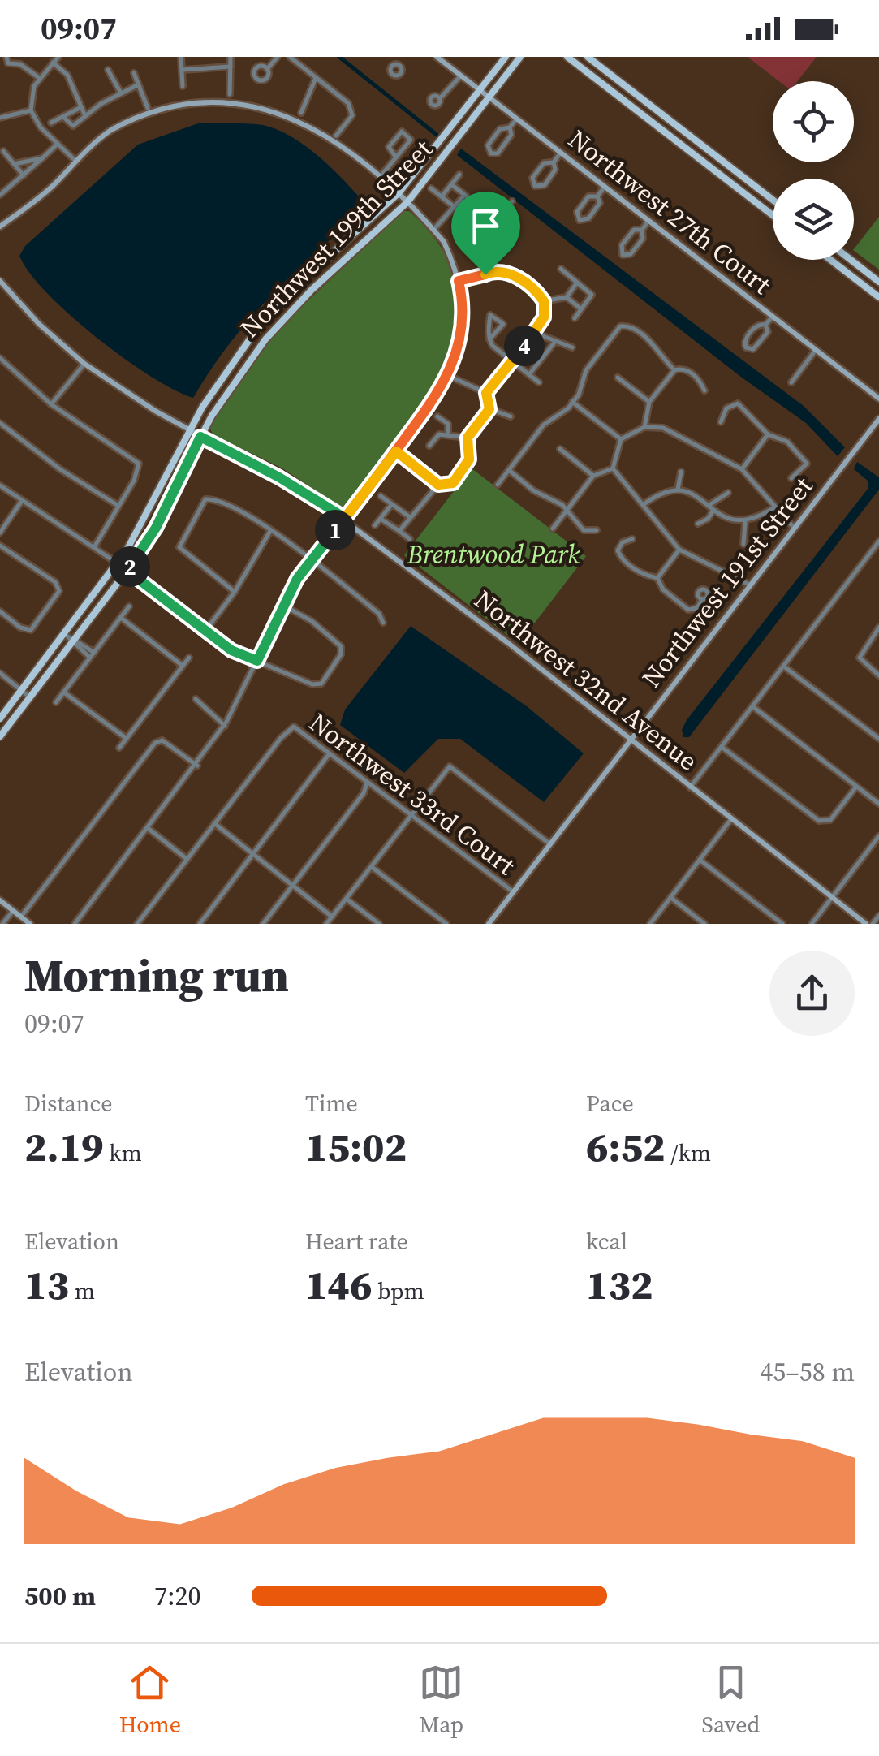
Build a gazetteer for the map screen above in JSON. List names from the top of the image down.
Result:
{
  "streets": {
    "main road": ["Northwest 199th Street"],
    "street": [
      "Northwest 27th Court",
      "Northwest 191st Street",
      "Northwest 32nd Avenue",
      "Northwest 33rd Court"
    ]
  },
  "crossings": [
    ["Northwest 27th Court", "Northwest 199th Street"],
    ["Northwest 199th Street", "Northwest 32nd Avenue"],
    ["Northwest 191st Street", "Northwest 32nd Avenue"],
    ["Northwest 191st Street", "Northwest 33rd Court"]
  ],
  "parks": ["Brentwood Park"],
  "page": {
    "status": "09:07",
    "pins": ["4", "1", "2"],
    "heading": ["Morning run", "09:07"],
    "stats": [
      ["Distance", "2.19 km"],
      ["Time", "15:02"],
      ["Pace", "6:52 /km"],
      ["Elevation", "13 m"],
      ["Heart rate", "146 bpm"],
      ["kcal", "132"]
    ],
    "chart": ["Elevation", "45–58 m"],
    "list": [
      {
        "name": "500 m",
        "note": "7:20"
      }
    ],
    "tabs": ["Home", "Map", "Saved"]
  }
}
